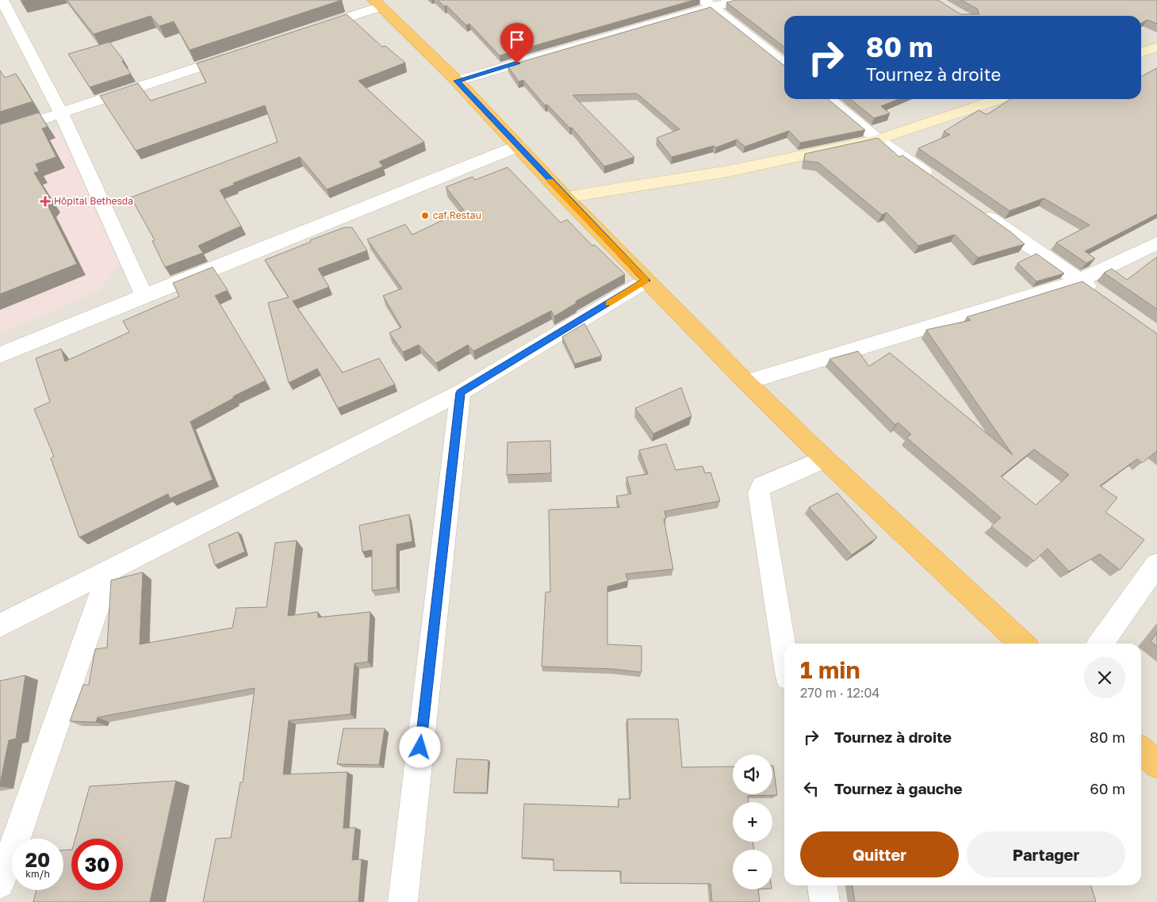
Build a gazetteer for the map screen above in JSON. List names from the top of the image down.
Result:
{
  "places": {
    "health": ["Hôpital Bethesda"],
    "other": ["caf Restau"]
  },
  "page": {
    "turn": ["80 m", "Tournez à droite"],
    "heading": ["1 min", "270 m · 12:04"],
    "list": [
      {
        "name": "Tournez à droite",
        "value": "80 m"
      },
      {
        "name": "Tournez à gauche",
        "value": "60 m"
      }
    ],
    "map_buttons": ["+", "−"],
    "buttons": ["Quitter", "Partager"],
    "speed": "20 km/h",
    "limit": "30"
  }
}
